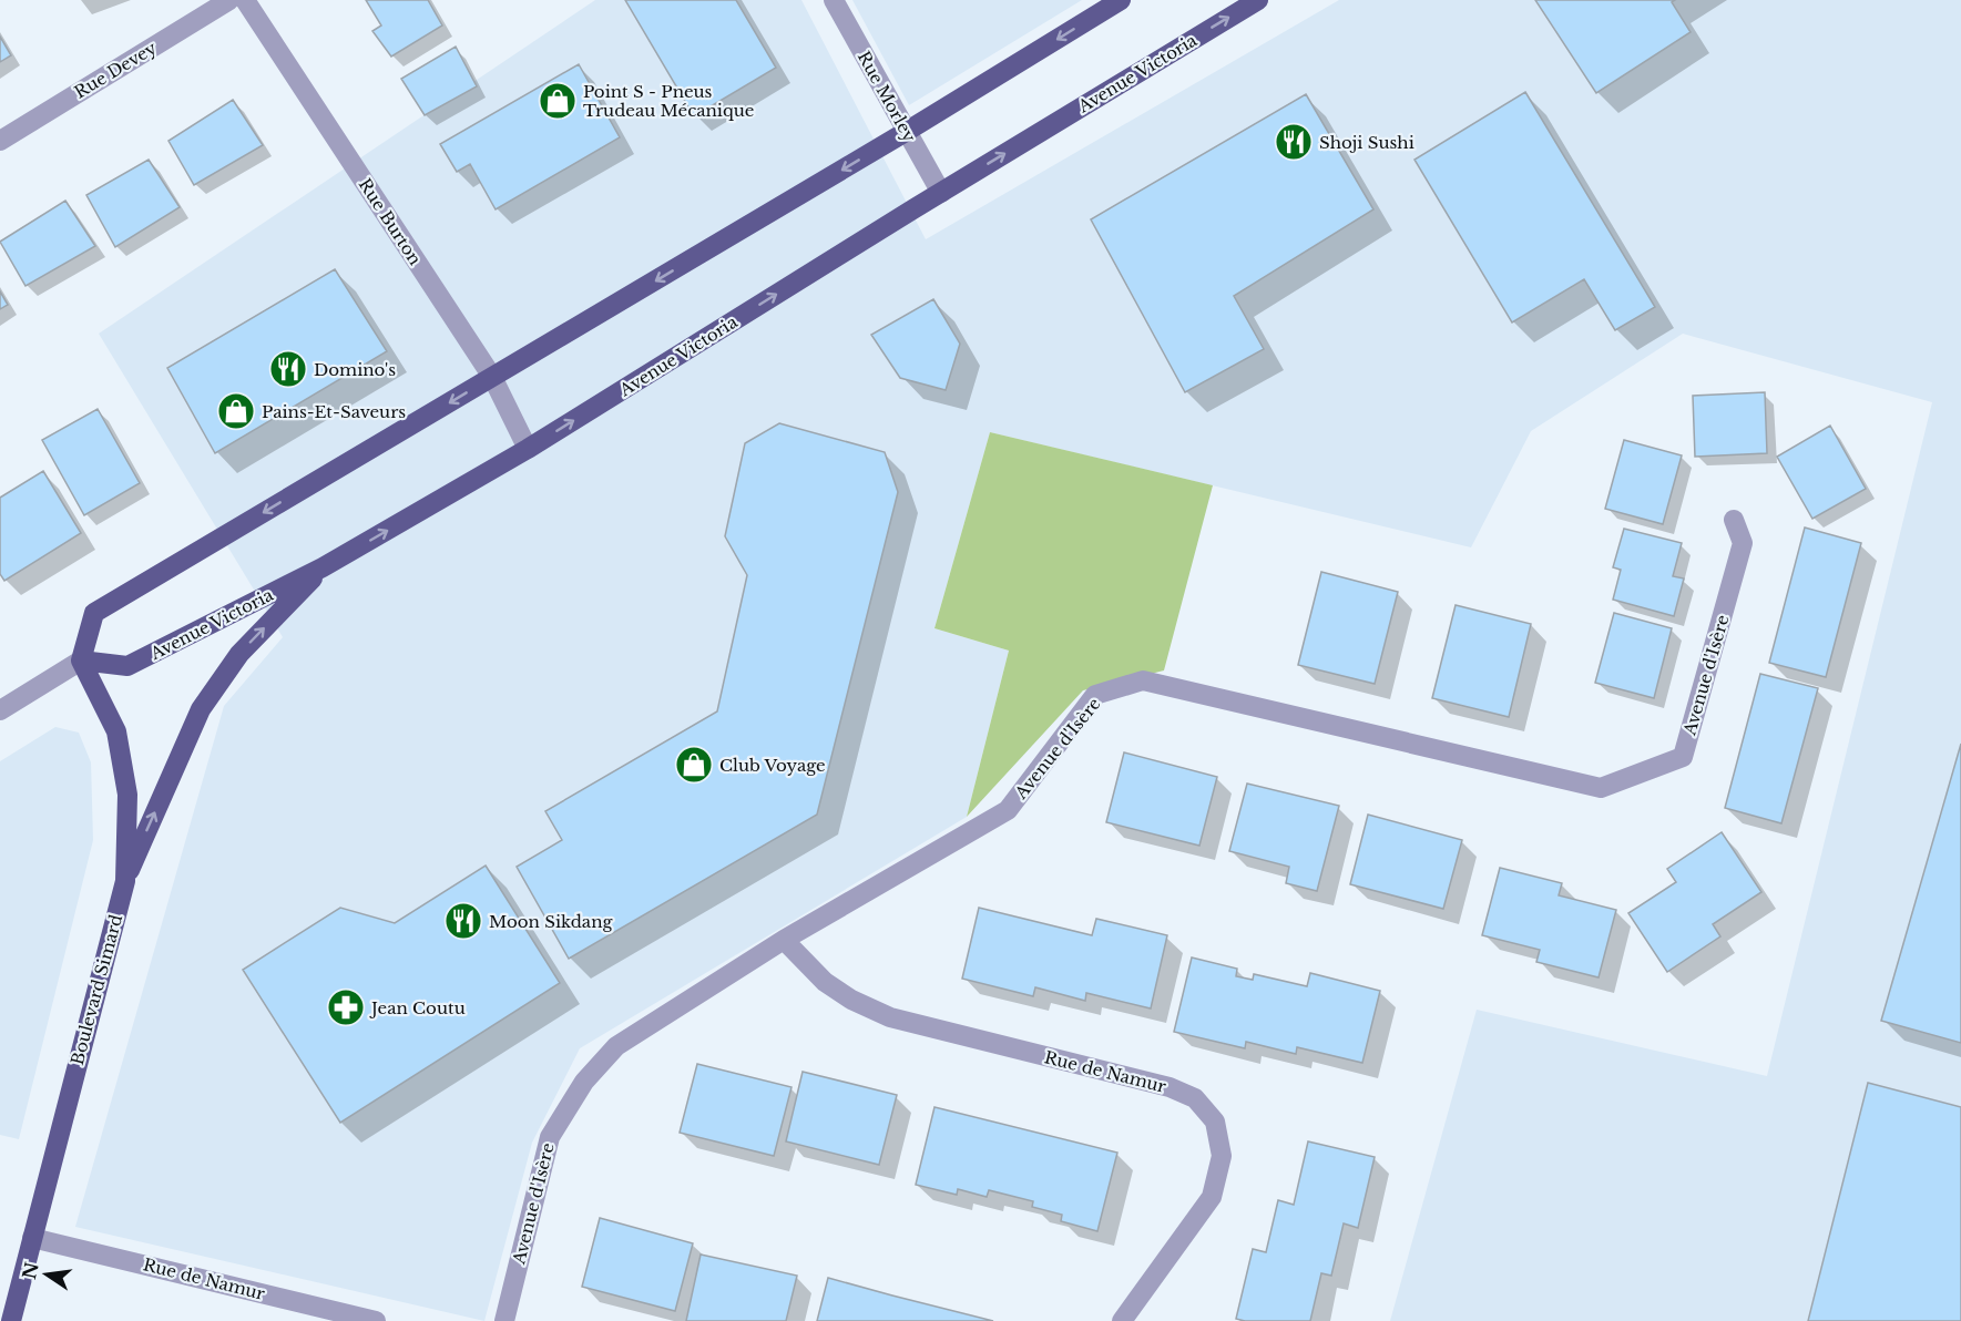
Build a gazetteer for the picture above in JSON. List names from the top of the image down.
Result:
{
  "streets": {
    "main road": ["Avenue Victoria", "Boulevard Simard"],
    "street": [
      "Rue Devey",
      "Rue Morley",
      "Rue Burton",
      "Avenue d'Isère",
      "Rue de Namur"
    ]
  },
  "crossings": [
    ["Avenue Victoria", "Rue Morley"],
    ["Avenue Victoria", "Rue Burton"],
    ["Avenue Victoria", "Boulevard Simard"],
    ["Avenue d'Isère", "Rue de Namur"],
    ["Boulevard Simard", "Rue de Namur"]
  ],
  "places": {
    "shop": ["Point S - Pneus Trudeau Mécanique", "Pains-Et-Saveurs", "Club Voyage"],
    "restaurant": ["Shoji Sushi", "Domino's", "Moon Sikdang"],
    "pharmacy": ["Jean Coutu"]
  },
  "north": "left"
}
